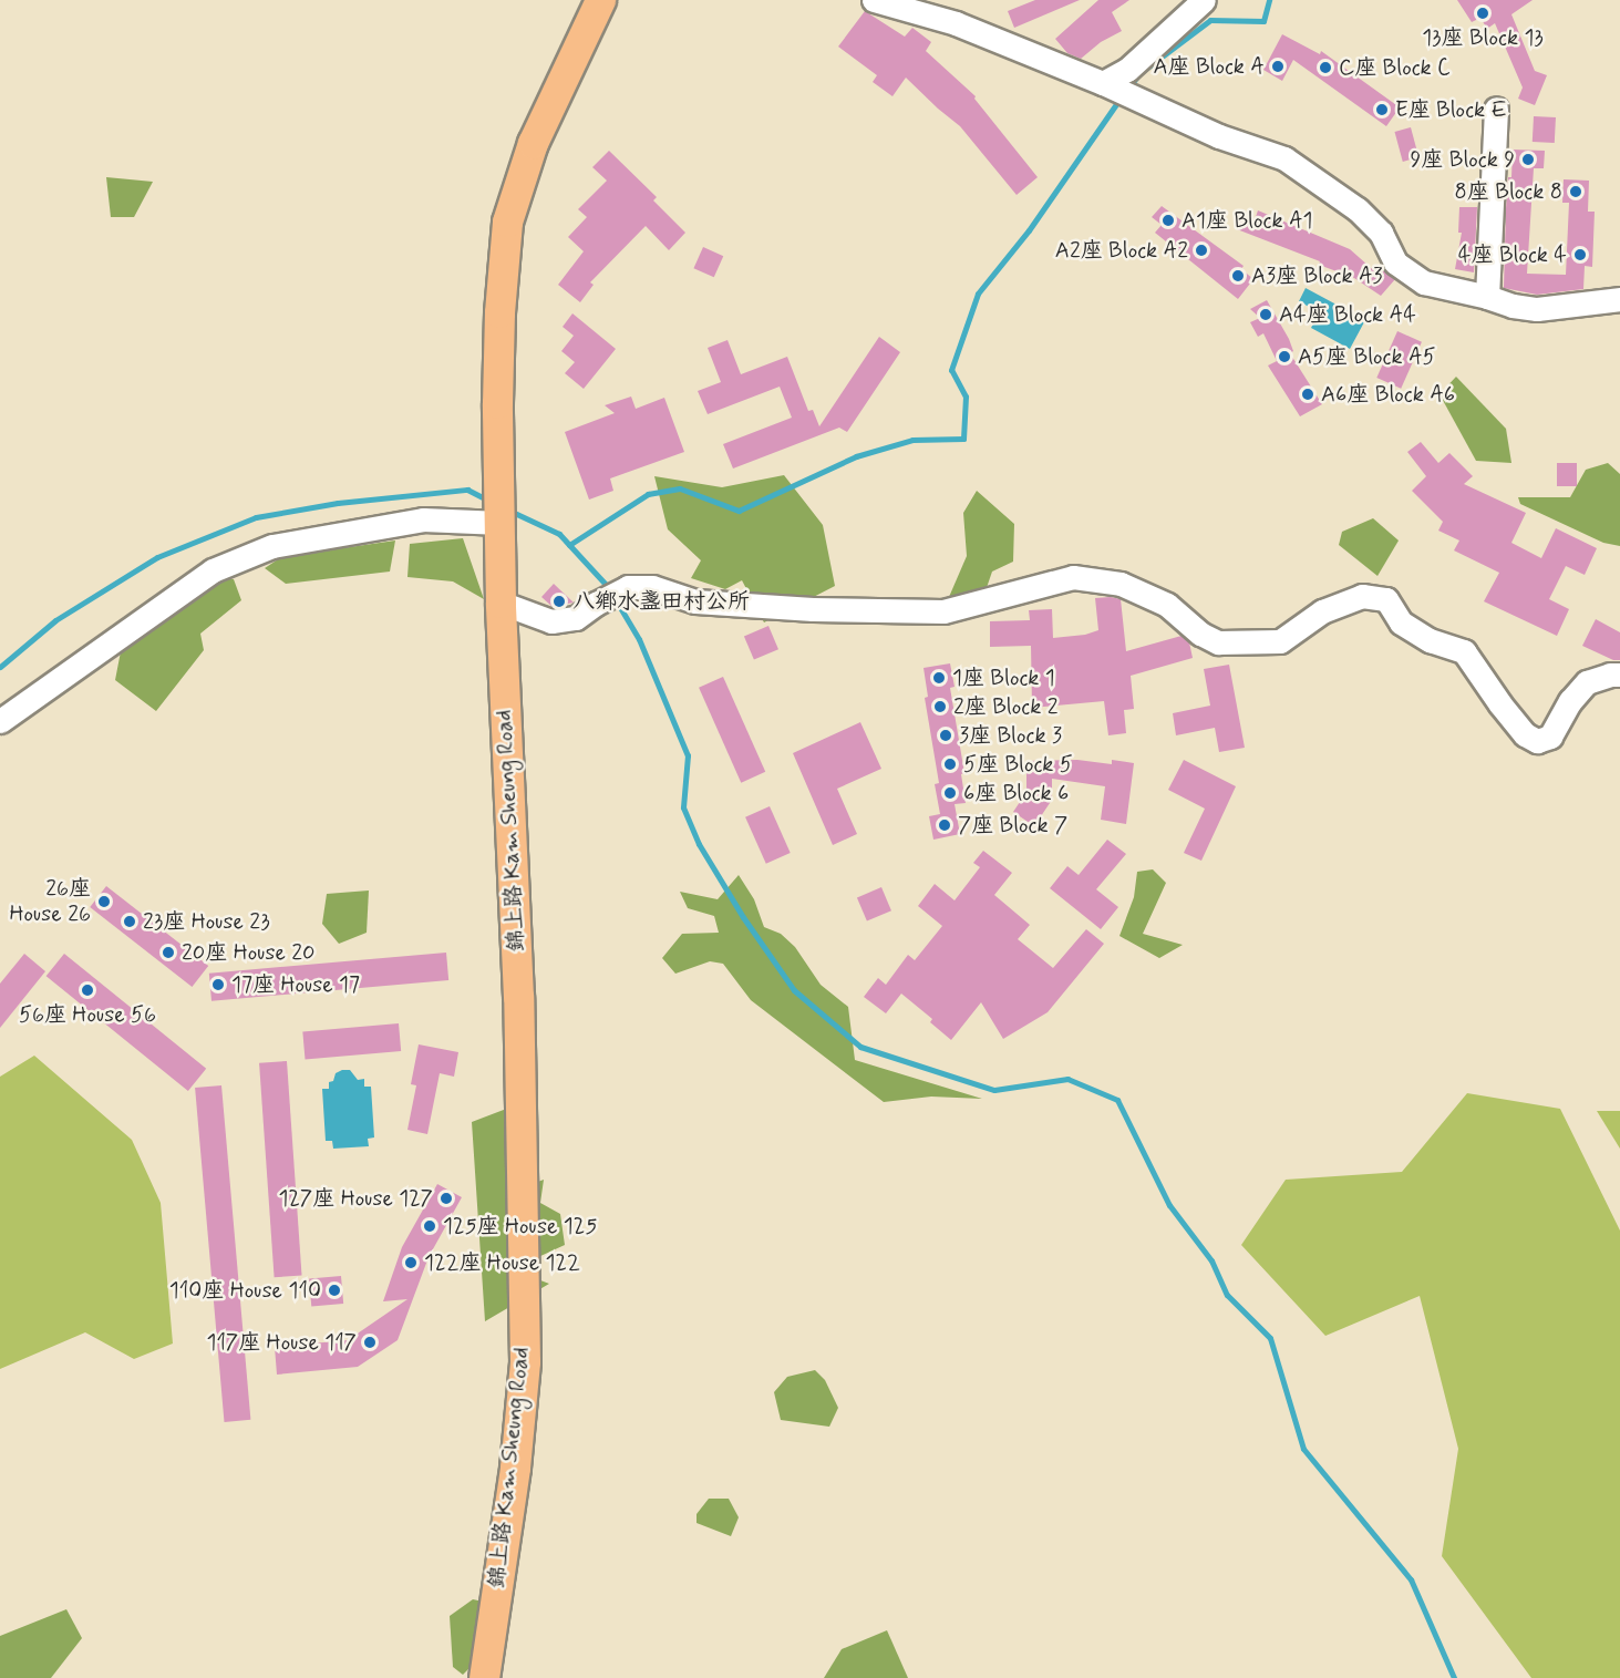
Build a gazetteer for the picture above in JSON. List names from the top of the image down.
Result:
{
  "streets": {
    "main road": ["錦上路 Kam Sheung Road"]
  },
  "places": [
    "13座 Block 13",
    "A座 Block A",
    "C座 Block C",
    "E座 Block E",
    "9座 Block 9",
    "8座 Block 8",
    "A1座 Block A1",
    "A2座 Block A2",
    "4座 Block 4",
    "A3座 Block A3",
    "A4座 Block A4",
    "A5座 Block A5",
    "A6座 Block A6",
    "八鄉水盞田村公所",
    "1座 Block 1",
    "2座 Block 2",
    "3座 Block 3",
    "5座 Block 5",
    "6座 Block 6",
    "7座 Block 7",
    "26座 House 26",
    "23座 House 23",
    "20座 House 20",
    "17座 House 17",
    "56座 House 56",
    "127座 House 127",
    "125座 House 125",
    "122座 House 122",
    "110座 House 110",
    "117座 House 117"
  ]
}
